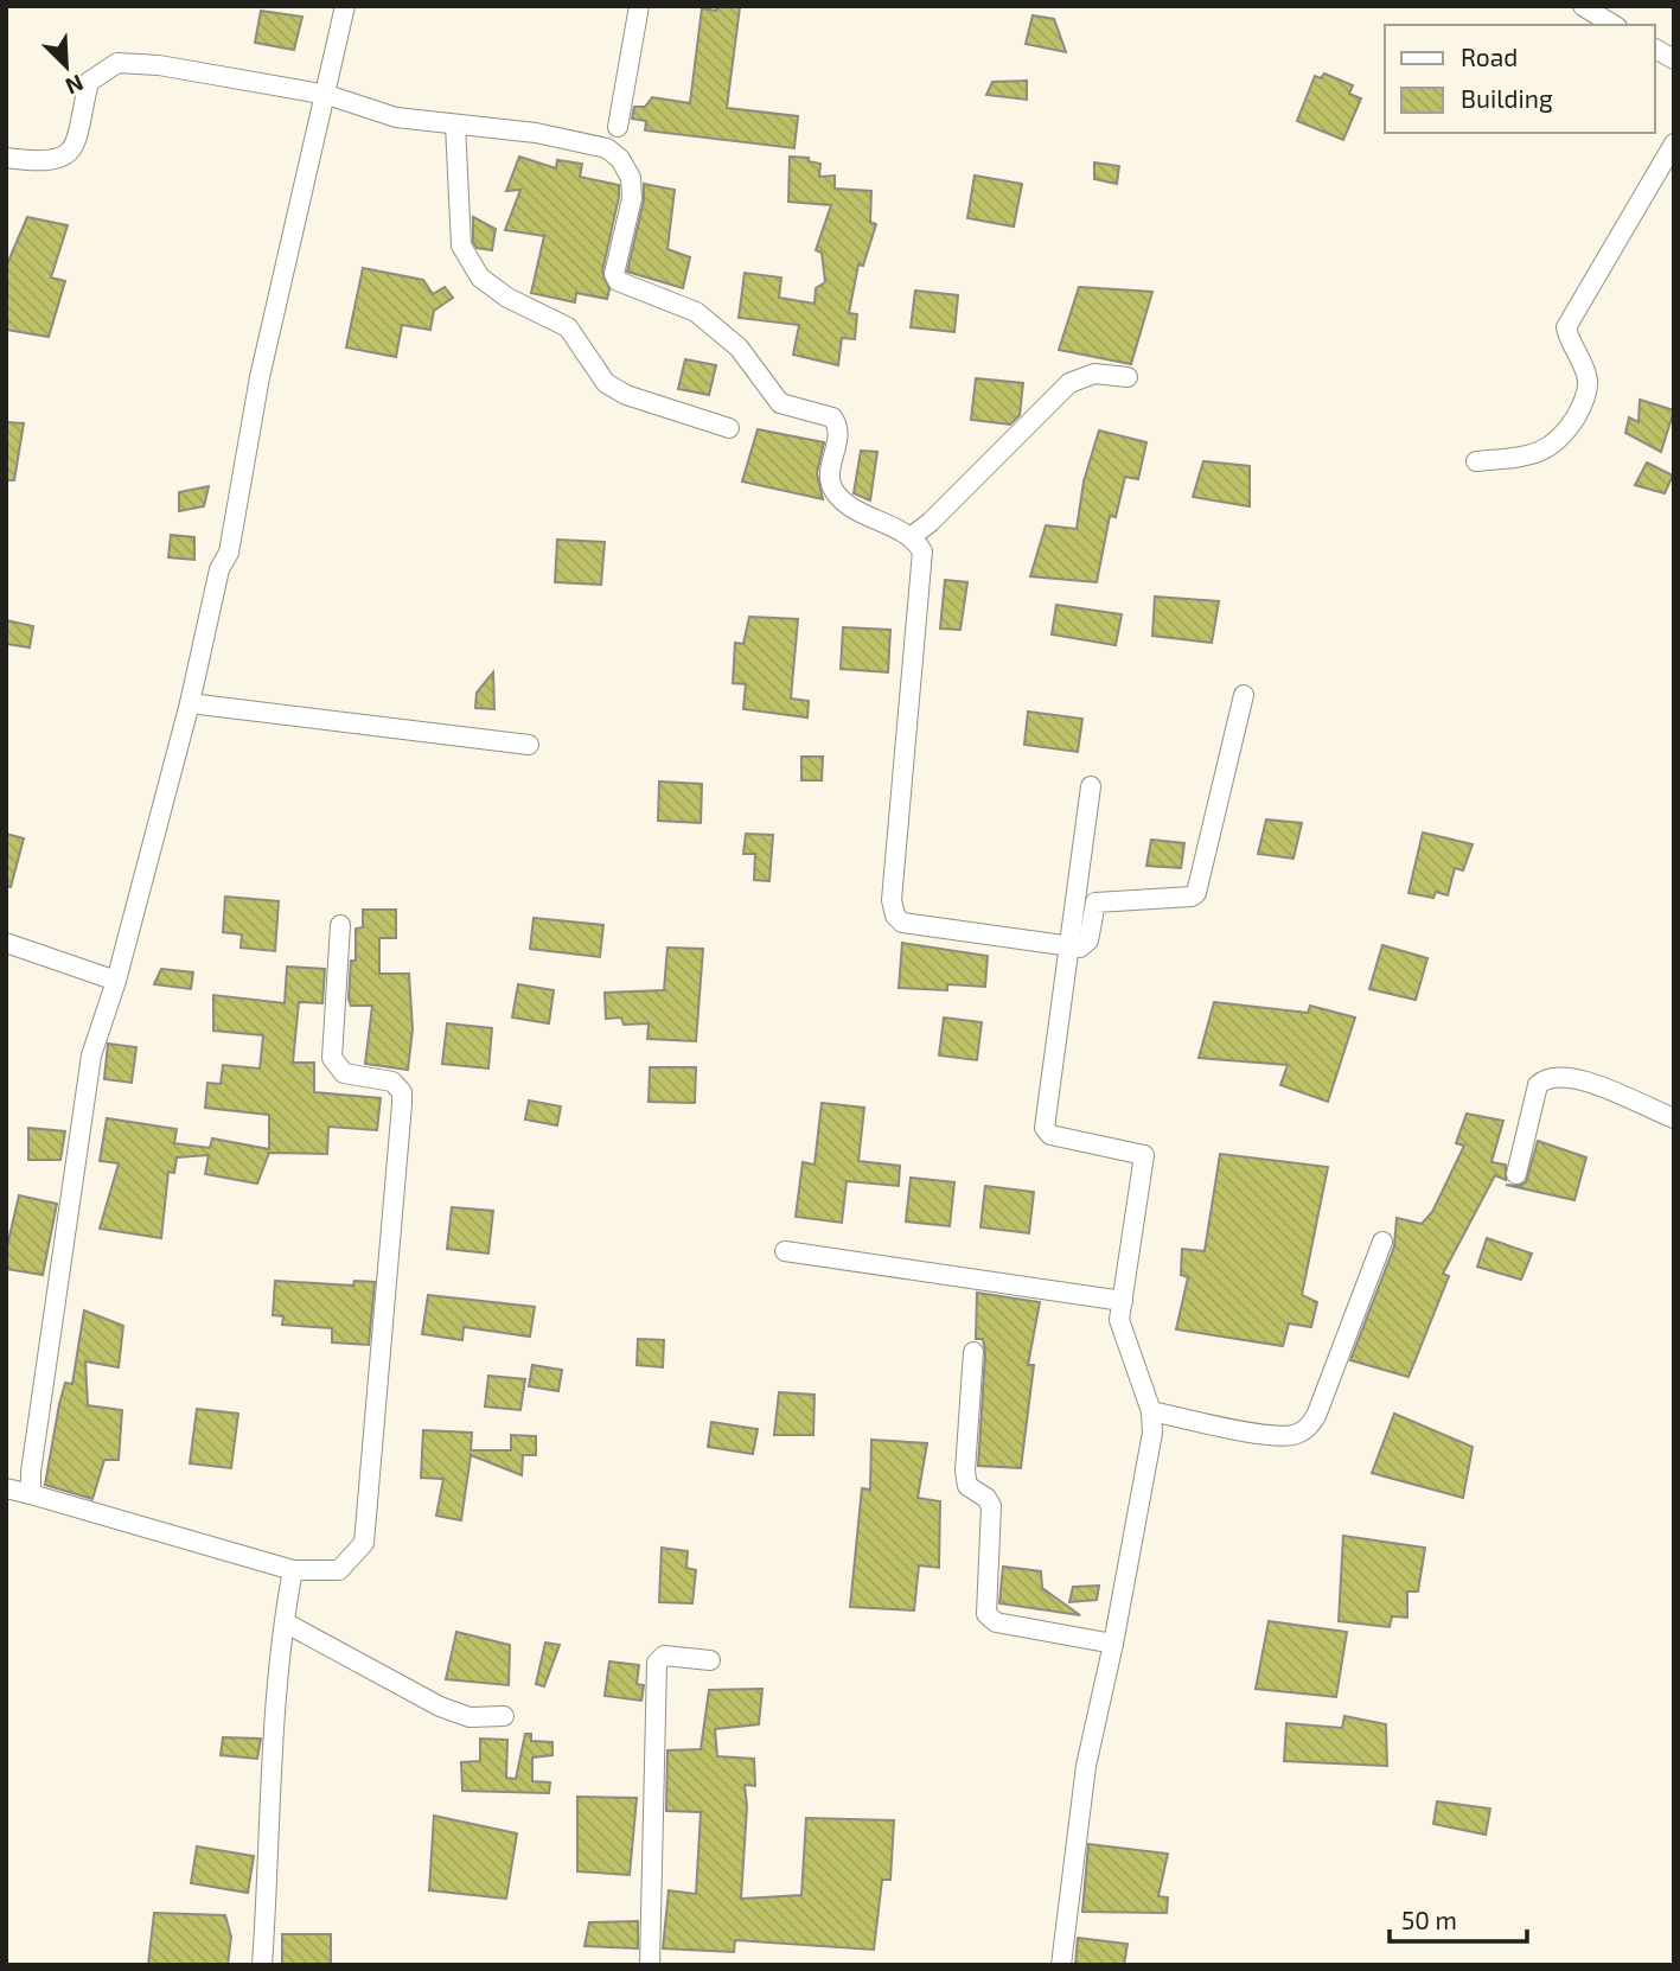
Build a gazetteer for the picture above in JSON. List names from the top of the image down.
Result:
{
  "legend": ["Road", "Building"],
  "scale_bar": "50 m",
  "north": "bottom right"
}
